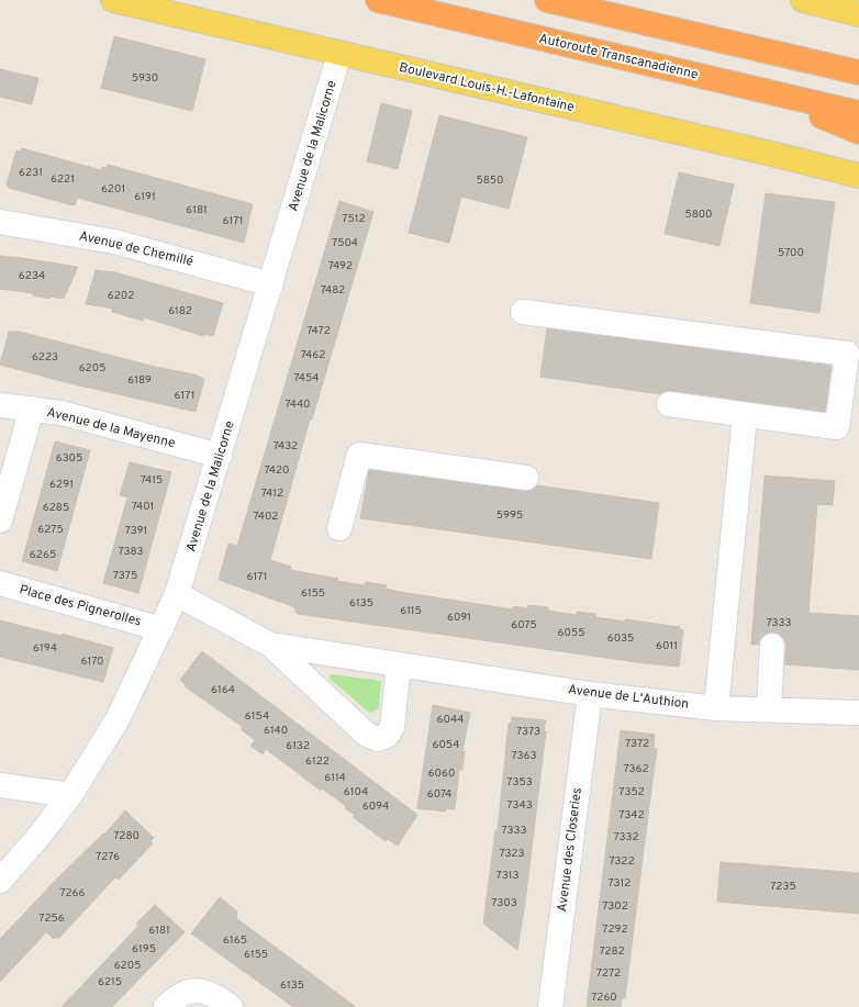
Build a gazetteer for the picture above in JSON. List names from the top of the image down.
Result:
{
  "streets": {
    "highway": ["Autoroute Transcanadienne"],
    "main road": ["Boulevard Louis-H.-Lafontaine"],
    "street": [
      "Avenue de la Malicorne",
      "Avenue de Chemillé",
      "Avenue de la Mayenne",
      "Place des Pignerolles",
      "Avenue de L'Authion",
      "Avenue des Closeries"
    ]
  },
  "crossings": [
    ["Boulevard Louis-H.-Lafontaine", "Avenue de la Malicorne"],
    ["Avenue de la Malicorne", "Avenue de Chemillé"],
    ["Avenue de la Malicorne", "Avenue de la Mayenne"],
    ["Avenue de la Malicorne", "Place des Pignerolles"],
    ["Avenue de la Malicorne", "Avenue de L'Authion"],
    ["Avenue de L'Authion", "Avenue des Closeries"]
  ],
  "house_numbers": [
    "5930",
    "6231",
    "6221",
    "5850",
    "6201",
    "6191",
    "6181",
    "5800",
    "7512",
    "6171",
    "7504",
    "5700",
    "7492",
    "6234",
    "7482",
    "6202",
    "6182",
    "7472",
    "7462",
    "6223",
    "6205",
    "7454",
    "6189",
    "6171",
    "7440",
    "7432",
    "6305",
    "7420",
    "7415",
    "6291",
    "7412",
    "7401",
    "6285",
    "5995",
    "7402",
    "6275",
    "7391",
    "7383",
    "6265",
    "7375",
    "6171",
    "6155",
    "6135",
    "6115",
    "6091",
    "7333",
    "6075",
    "6055",
    "6035",
    "6011",
    "6194",
    "6170",
    "6164",
    "6154",
    "6044",
    "6140",
    "7373",
    "7372",
    "6054",
    "6132",
    "7363",
    "6122",
    "7362",
    "6060",
    "6114",
    "7353",
    "6104",
    "7352",
    "6074",
    "7343",
    "6094",
    "7342",
    "7333",
    "7280",
    "7332",
    "7323",
    "7276",
    "7322",
    "7313",
    "7312",
    "7235",
    "7266",
    "7303",
    "7302",
    "7256",
    "7292",
    "6181",
    "6165",
    "6195",
    "7282",
    "6155",
    "6205",
    "7272",
    "6215",
    "6135",
    "7260"
  ]
}
